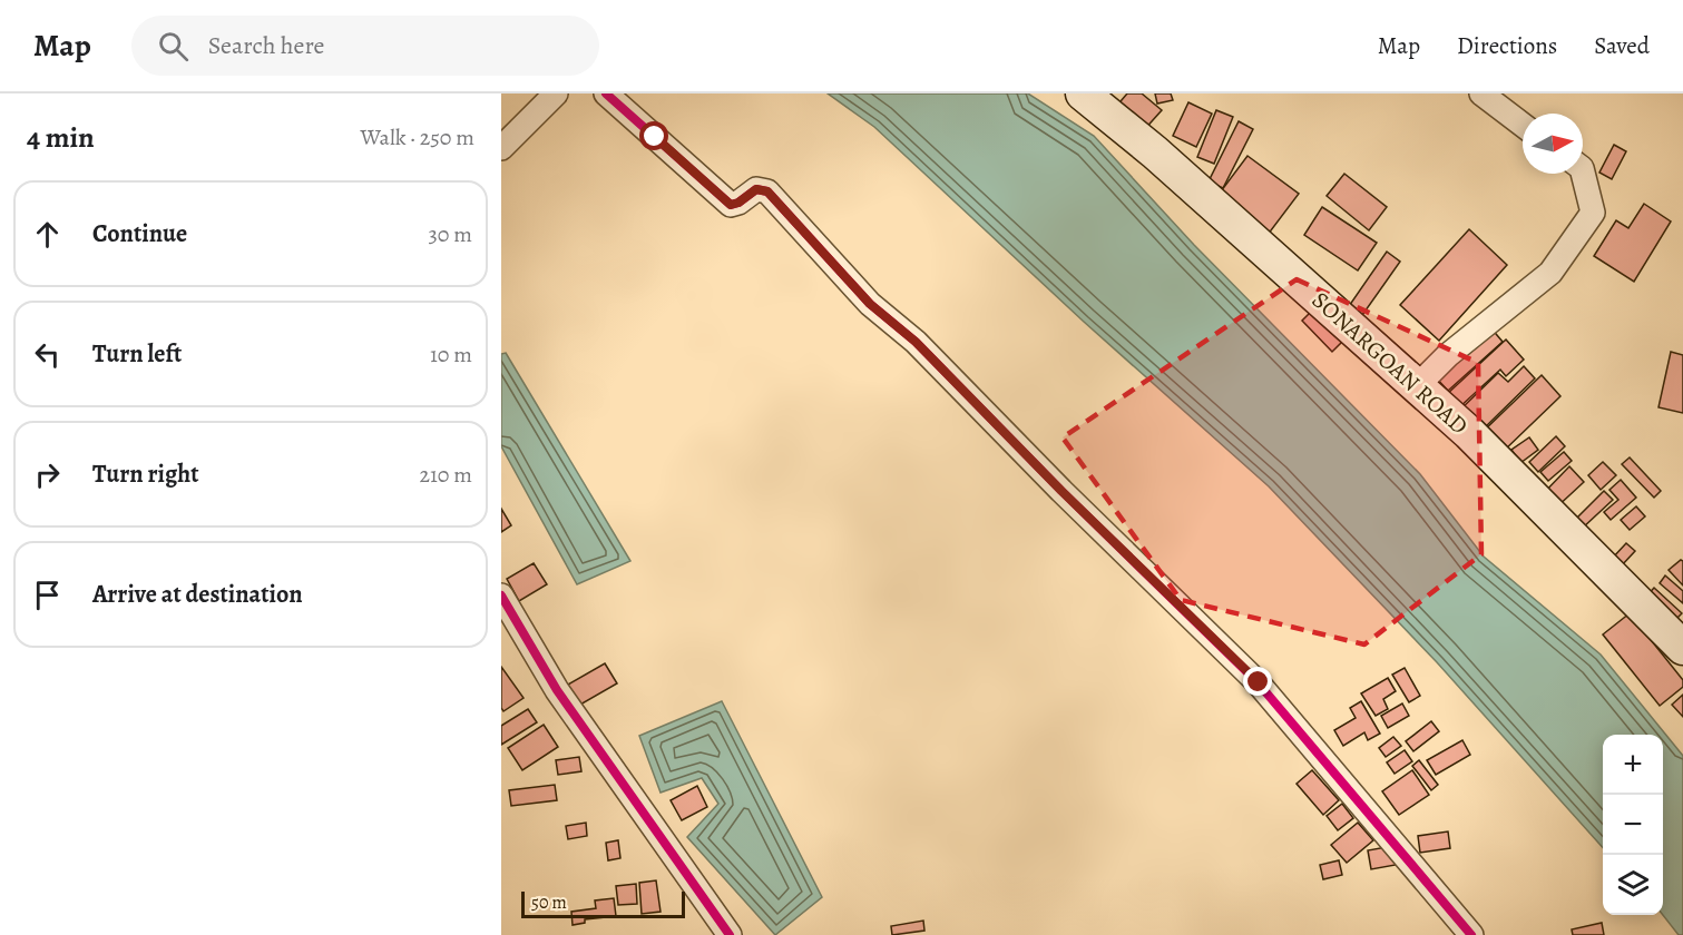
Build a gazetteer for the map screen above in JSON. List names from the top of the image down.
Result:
{
  "streets": {
    "main road": ["SONARGOAN ROAD"]
  },
  "scale_bar": "50 m",
  "north": "right",
  "page": {
    "header": "Map",
    "search": "Search here",
    "nav": ["Map", "Directions", "Saved"],
    "heading": ["4 min", "Walk · 250 m"],
    "list": [
      ["Continue", "30 m"],
      ["Turn left", "10 m"],
      ["Turn right", "210 m"],
      "Arrive at destination"
    ],
    "map_buttons": ["+", "−"],
    "scale": "50 m"
  }
}
